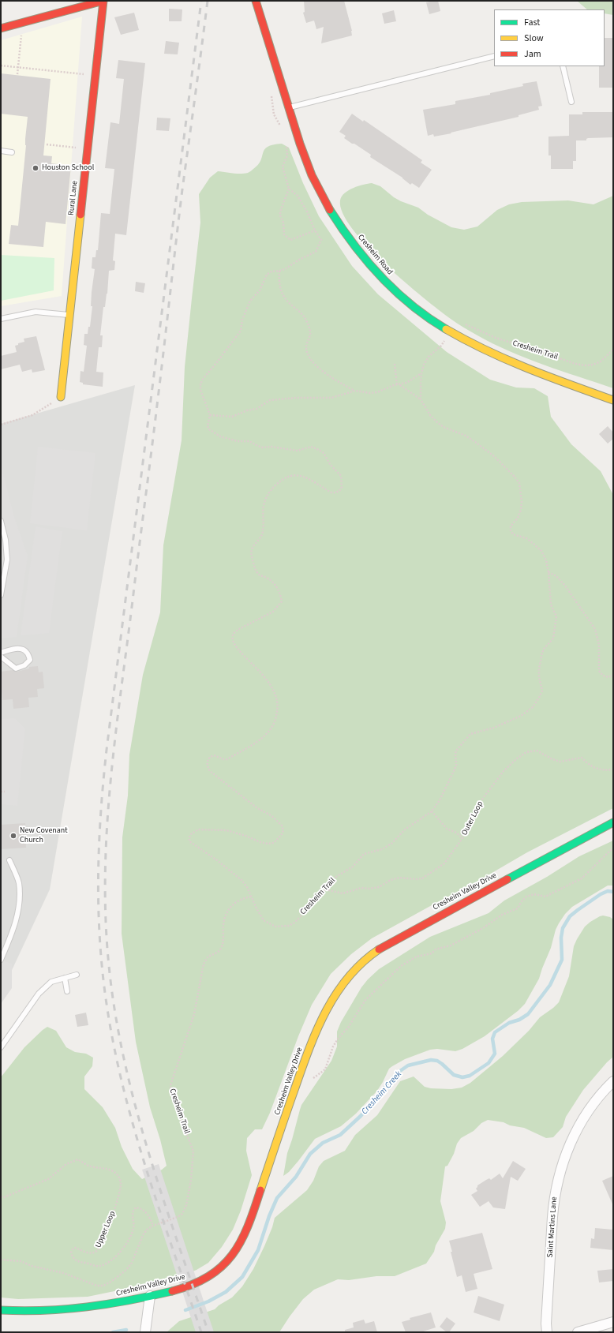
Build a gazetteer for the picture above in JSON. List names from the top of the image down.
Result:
{
  "streets": {
    "street": [
      "Rural Lane",
      "Cresheim Road",
      "Cresheim Valley Drive",
      "Saint Martins Lane"
    ],
    "path": ["Cresheim Trail", "Outer Loop", "Upper Loop"]
  },
  "crossings": [
    ["Cresheim Trail", "Outer Loop"],
    ["Cresheim Trail", "Upper Loop"]
  ],
  "water": ["Cresheim Creek"],
  "places": ["Houston School", "New Covenant Church"],
  "legend": ["Fast", "Slow", "Jam"]
}
